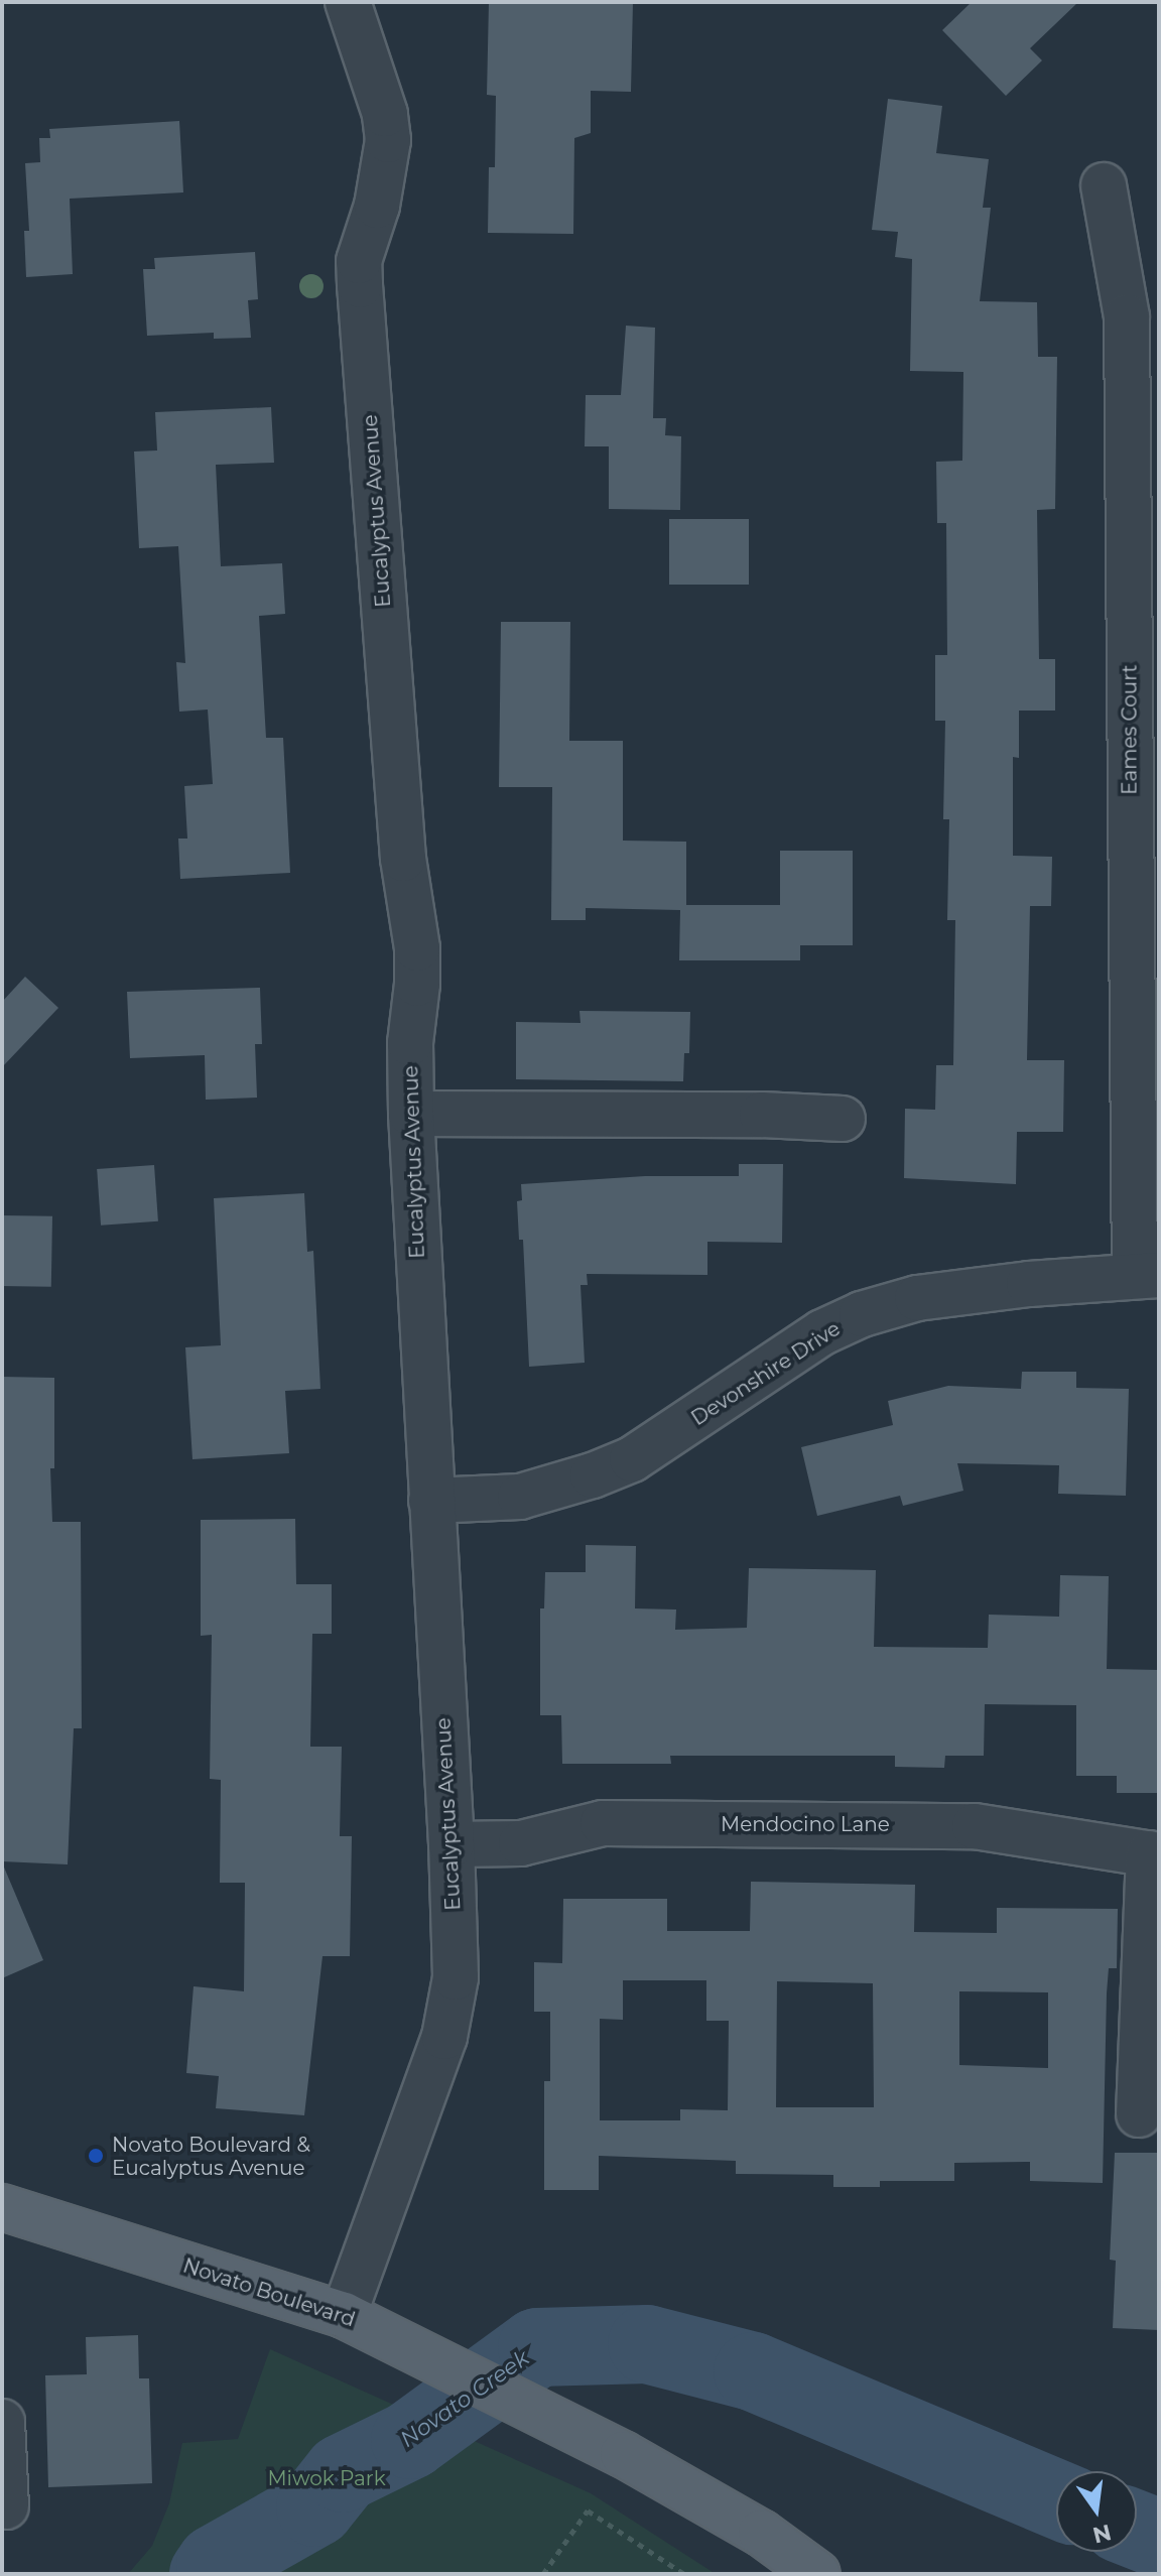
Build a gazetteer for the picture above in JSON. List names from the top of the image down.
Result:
{
  "streets": {
    "main road": ["Novato Boulevard"],
    "street": [
      "Eucalyptus Avenue",
      "Eames Court",
      "Devonshire Drive",
      "Mendocino Lane"
    ]
  },
  "crossings": [
    ["Eucalyptus Avenue", "Devonshire Drive"],
    ["Eucalyptus Avenue", "Mendocino Lane"],
    ["Eucalyptus Avenue", "Novato Boulevard"],
    ["Eames Court", "Devonshire Drive"]
  ],
  "water": ["Novato Creek"],
  "parks": ["Miwok Park"],
  "places": ["Novato Boulevard & Eucalyptus Avenue"],
  "north": "bottom"
}
